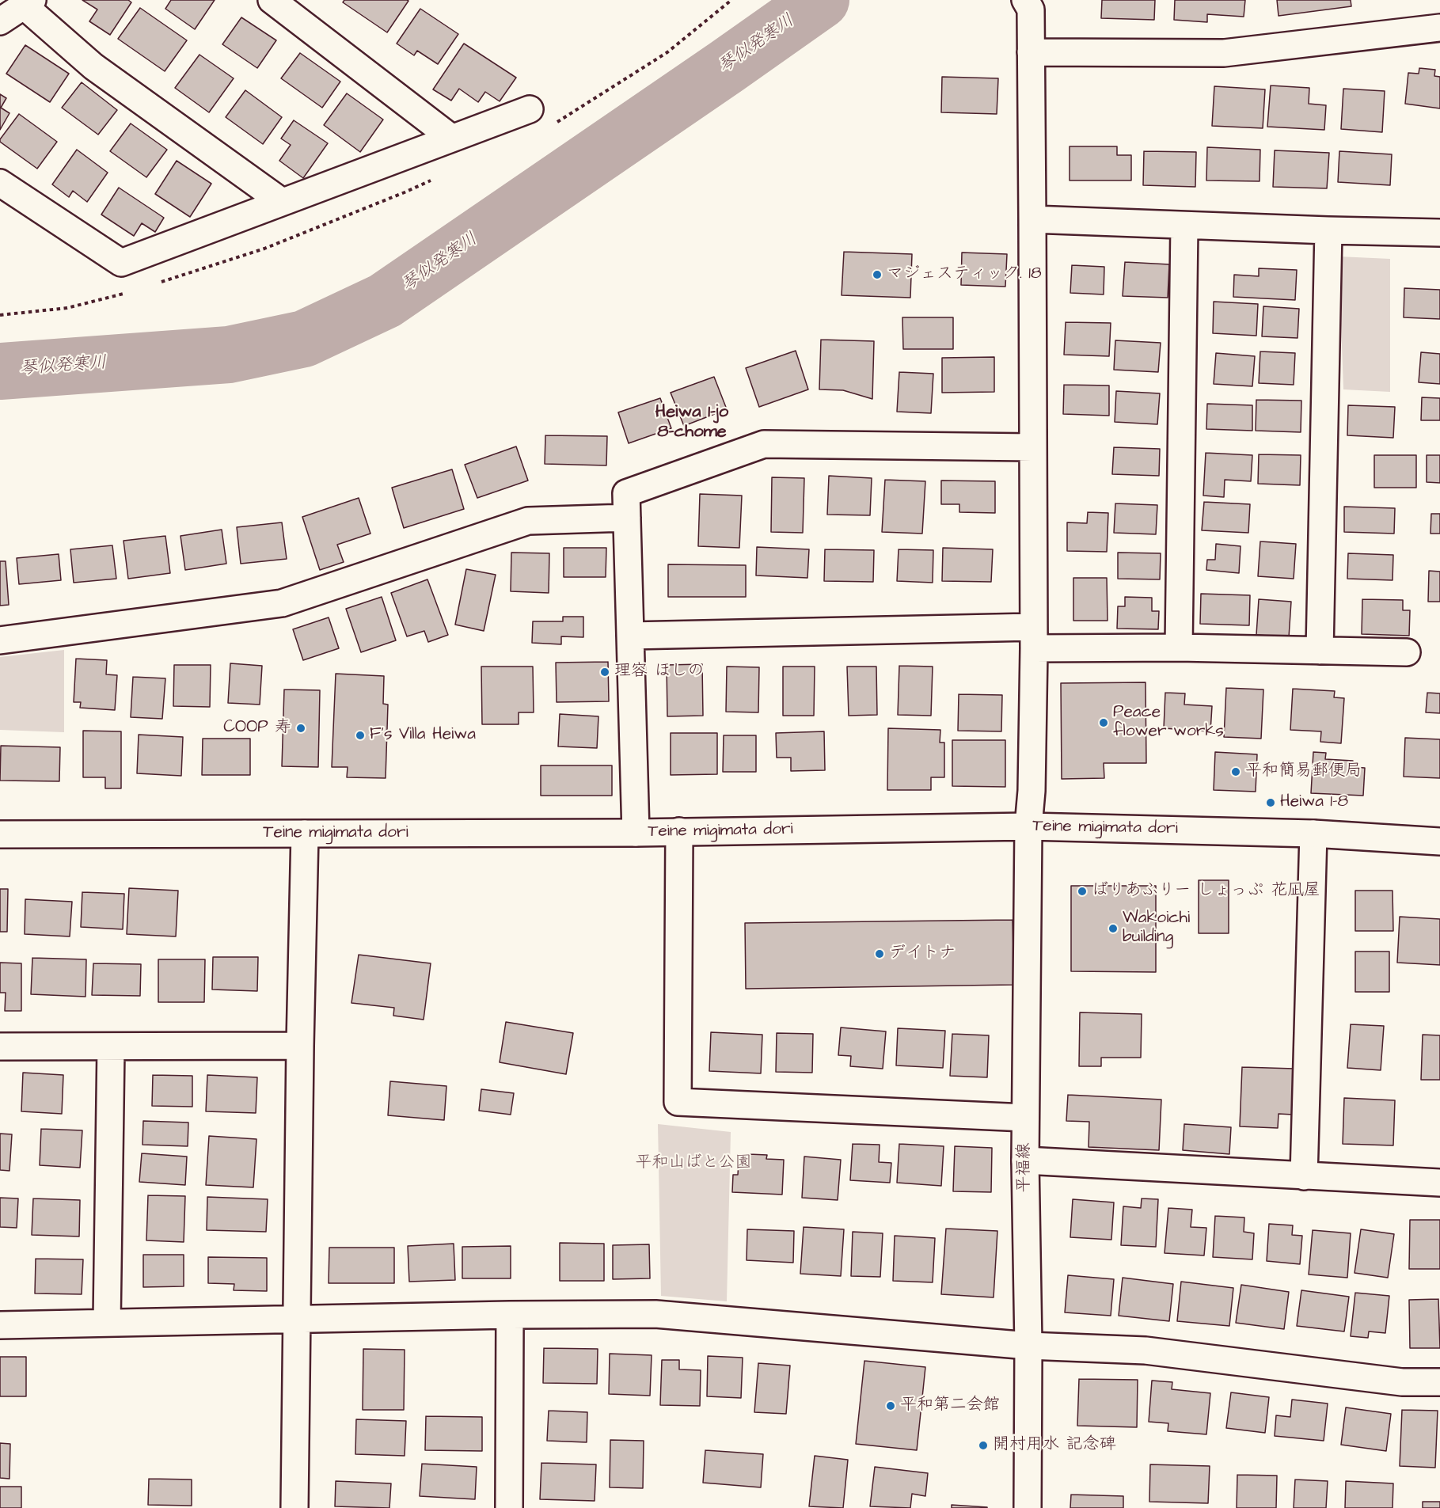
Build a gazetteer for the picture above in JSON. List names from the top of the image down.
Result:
{
  "streets": {
    "street": ["Teine migimata dori", "平福線"]
  },
  "crossings": [
    ["Teine migimata dori", "平福線"]
  ],
  "districts": ["Heiwa 1-jo 8-chome"],
  "water": ["琴似発寒川"],
  "parks": ["平和山ばと公園"],
  "places": [
    "マジェスティック. 18",
    "理容 ほしの",
    "Peace flower works",
    "COOP 寿",
    "F's Villa Heiwa",
    "平和簡易郵便局",
    "Heiwa 1-8",
    "ばりあふりー しょっぷ 花凪屋",
    "Wakoichi building",
    "デイトナ",
    "平和第二会館",
    "開村用水 記念碑"
  ]
}
